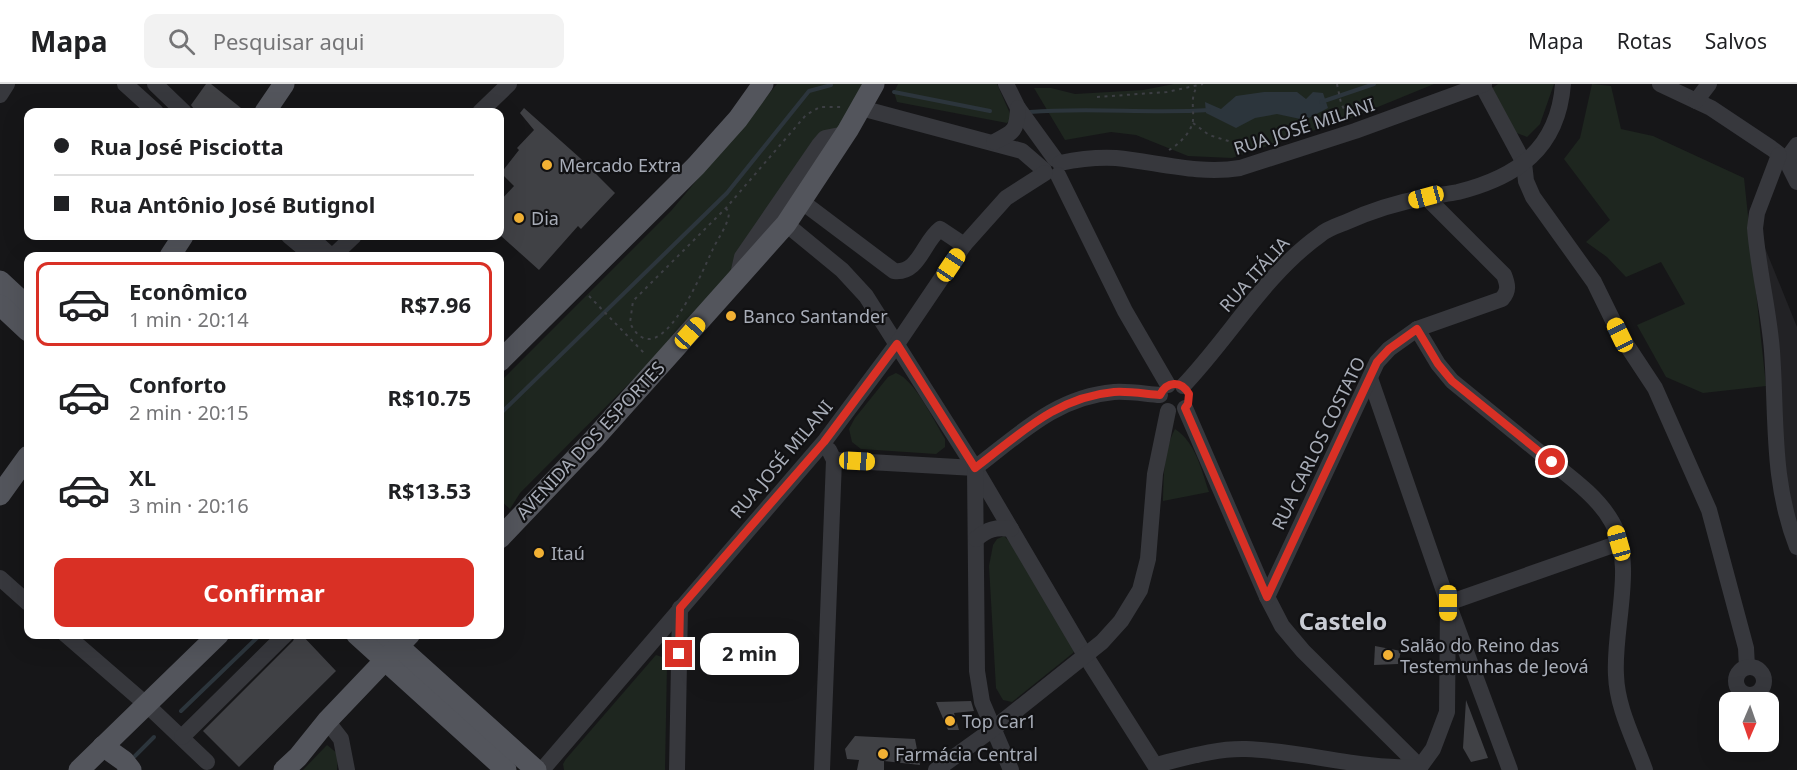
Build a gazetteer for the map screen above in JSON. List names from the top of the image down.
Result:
{
  "streets": {
    "main road": ["AVENIDA DOS ESPORTES"],
    "street": ["RUA JOSÉ MILANI", "RUA ITÁLIA", "RUA CARLOS COSTATO"]
  },
  "crossings": [
    ["RUA ITÁLIA", "RUA CARLOS COSTATO"]
  ],
  "districts": ["Castelo"],
  "places": [
    "Mercado Extra",
    "Dia",
    "Banco Santander",
    "Itaú",
    "Salão do Reino das Testemunhas de Jeová",
    "Top Car1",
    "Farmácia Central"
  ],
  "north": "bottom",
  "page": {
    "header": "Mapa",
    "search": "Pesquisar aqui",
    "nav": ["Mapa", "Rotas", "Salvos"],
    "banner": ["Rua José Pisciotta", "Rua Antônio José Butignol"],
    "list": [
      {
        "name": "Econômico",
        "note": "1 min · 20:14",
        "value": "R$7.96"
      },
      {
        "name": "Conforto",
        "note": "2 min · 20:15",
        "value": "R$10.75"
      },
      {
        "name": "XL",
        "note": "3 min · 20:16",
        "value": "R$13.53"
      }
    ],
    "buttons": "Confirmar",
    "bubble": "2 min"
  }
}
